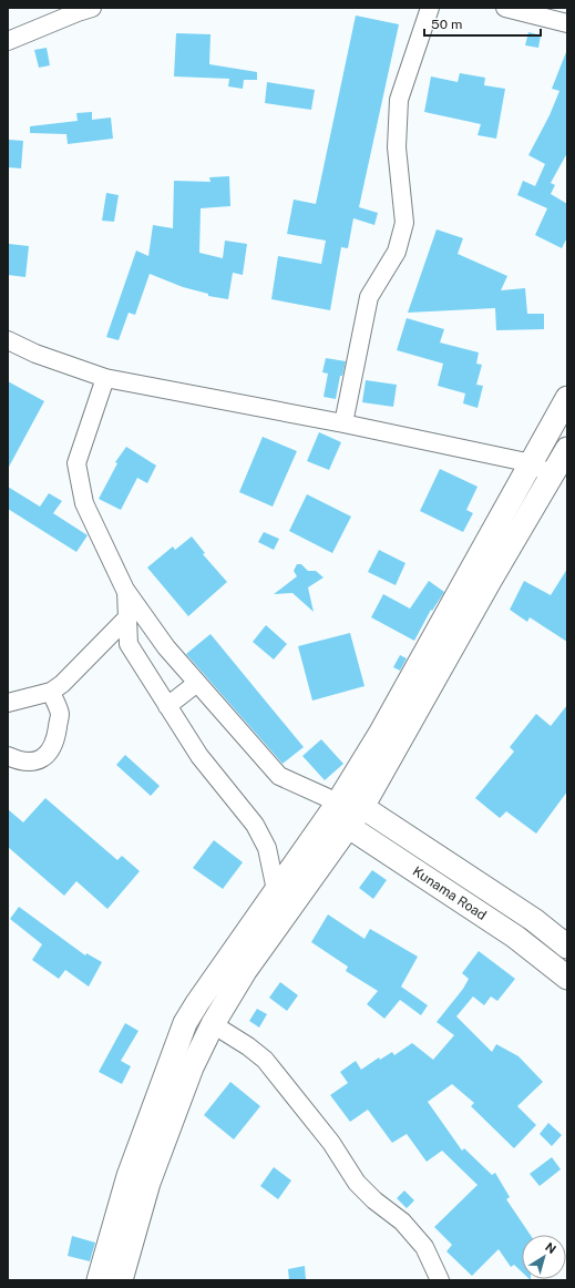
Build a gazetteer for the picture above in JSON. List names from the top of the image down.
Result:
{
  "streets": {
    "main road": ["Kunama Road"]
  },
  "scale_bar": "50 m",
  "north": "top right"
}
